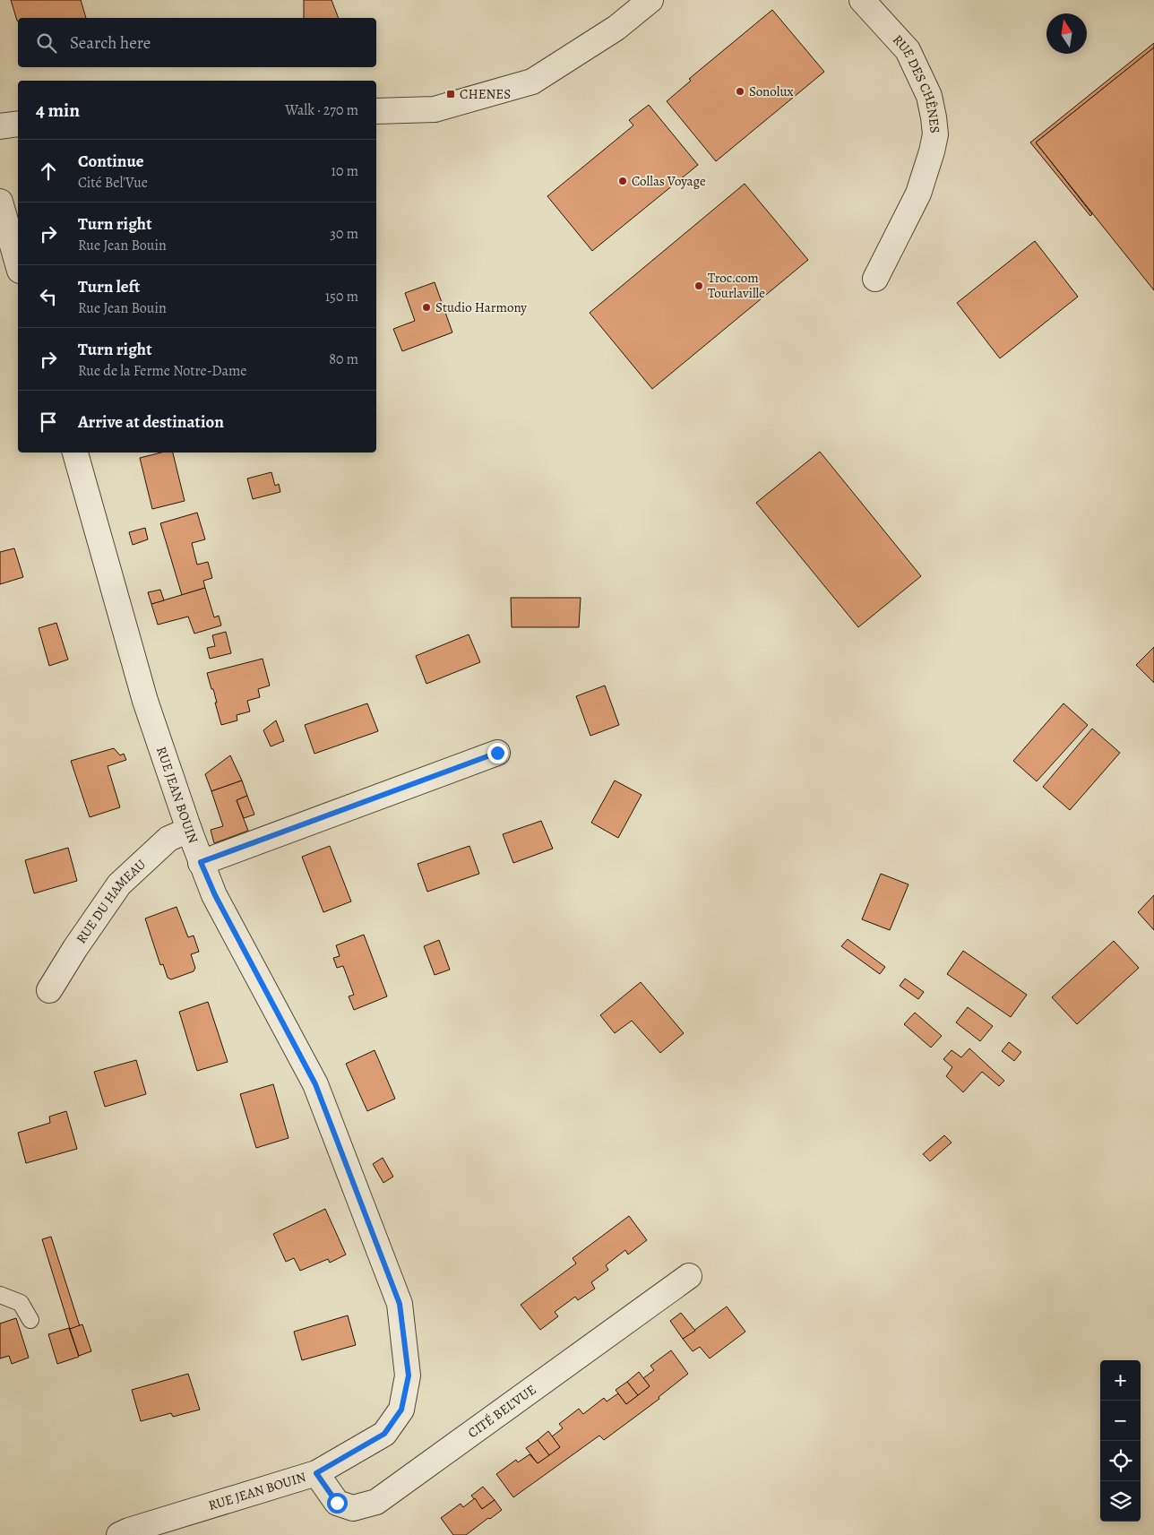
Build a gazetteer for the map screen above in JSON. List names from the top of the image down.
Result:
{
  "streets": {
    "street": [
      "RUE DES CHÊNES",
      "RUE JEAN BOUIN",
      "RUE DU HAMEAU",
      "CITÉ BEL'VUE"
    ]
  },
  "crossings": [
    ["RUE JEAN BOUIN", "RUE DU HAMEAU"],
    ["RUE JEAN BOUIN", "CITÉ BEL'VUE"]
  ],
  "places": {
    "other": [
      "Sonolux",
      "Collas Voyage",
      "Troc.com Tourlaville",
      "Studio Harmony"
    ],
    "transit": ["CHENES"]
  },
  "north": "top",
  "page": {
    "search": "Search here",
    "heading": ["4 min", "Walk · 270 m"],
    "list": [
      ["Continue", "Cité Bel'Vue", "10 m"],
      ["Turn right", "Rue Jean Bouin", "30 m"],
      ["Turn left", "Rue Jean Bouin", "150 m"],
      ["Turn right", "Rue de la Ferme Notre-Dame", "80 m"],
      "Arrive at destination"
    ],
    "map_buttons": ["+", "−"]
  }
}
